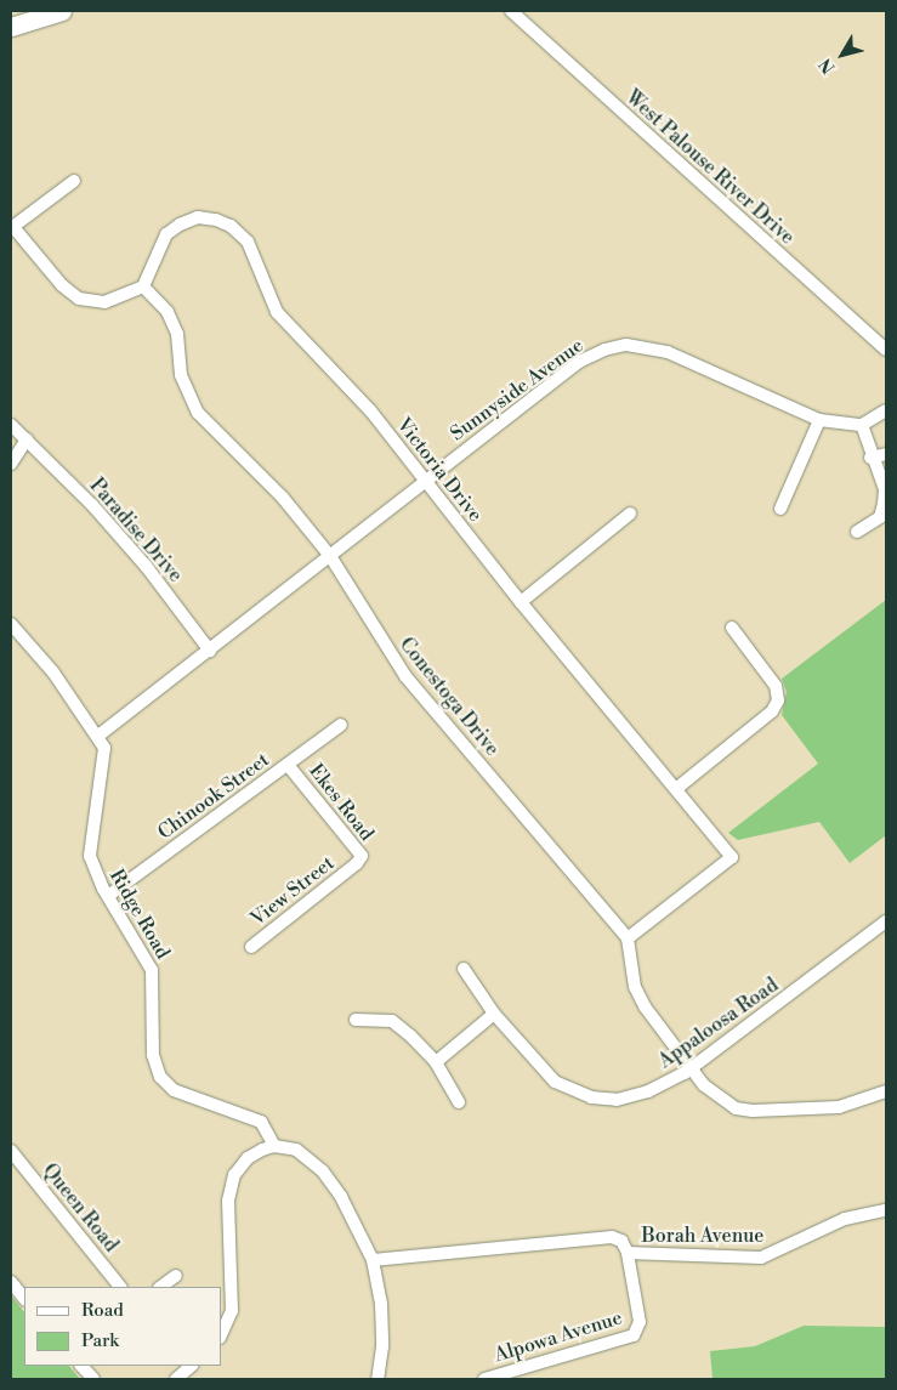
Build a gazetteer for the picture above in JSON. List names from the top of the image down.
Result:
{
  "streets": {
    "street": [
      "West Palouse River Drive",
      "Sunnyside Avenue",
      "Victoria Drive",
      "Paradise Drive",
      "Conestoga Drive",
      "Chinook Street",
      "Ekes Road",
      "View Street",
      "Ridge Road",
      "Appaloosa Road",
      "Queen Road",
      "Borah Avenue",
      "Alpowa Avenue"
    ]
  },
  "crossings": [
    ["Sunnyside Avenue", "Victoria Drive"],
    ["Sunnyside Avenue", "Paradise Drive"],
    ["Sunnyside Avenue", "Conestoga Drive"],
    ["Sunnyside Avenue", "Ridge Road"],
    ["Victoria Drive", "Conestoga Drive"],
    ["Chinook Street", "Ekes Road"],
    ["Chinook Street", "Ridge Road"],
    ["Ekes Road", "View Street"],
    ["Borah Avenue", "Alpowa Avenue"]
  ],
  "legend": ["Road", "Park"],
  "north": "bottom left"
}
